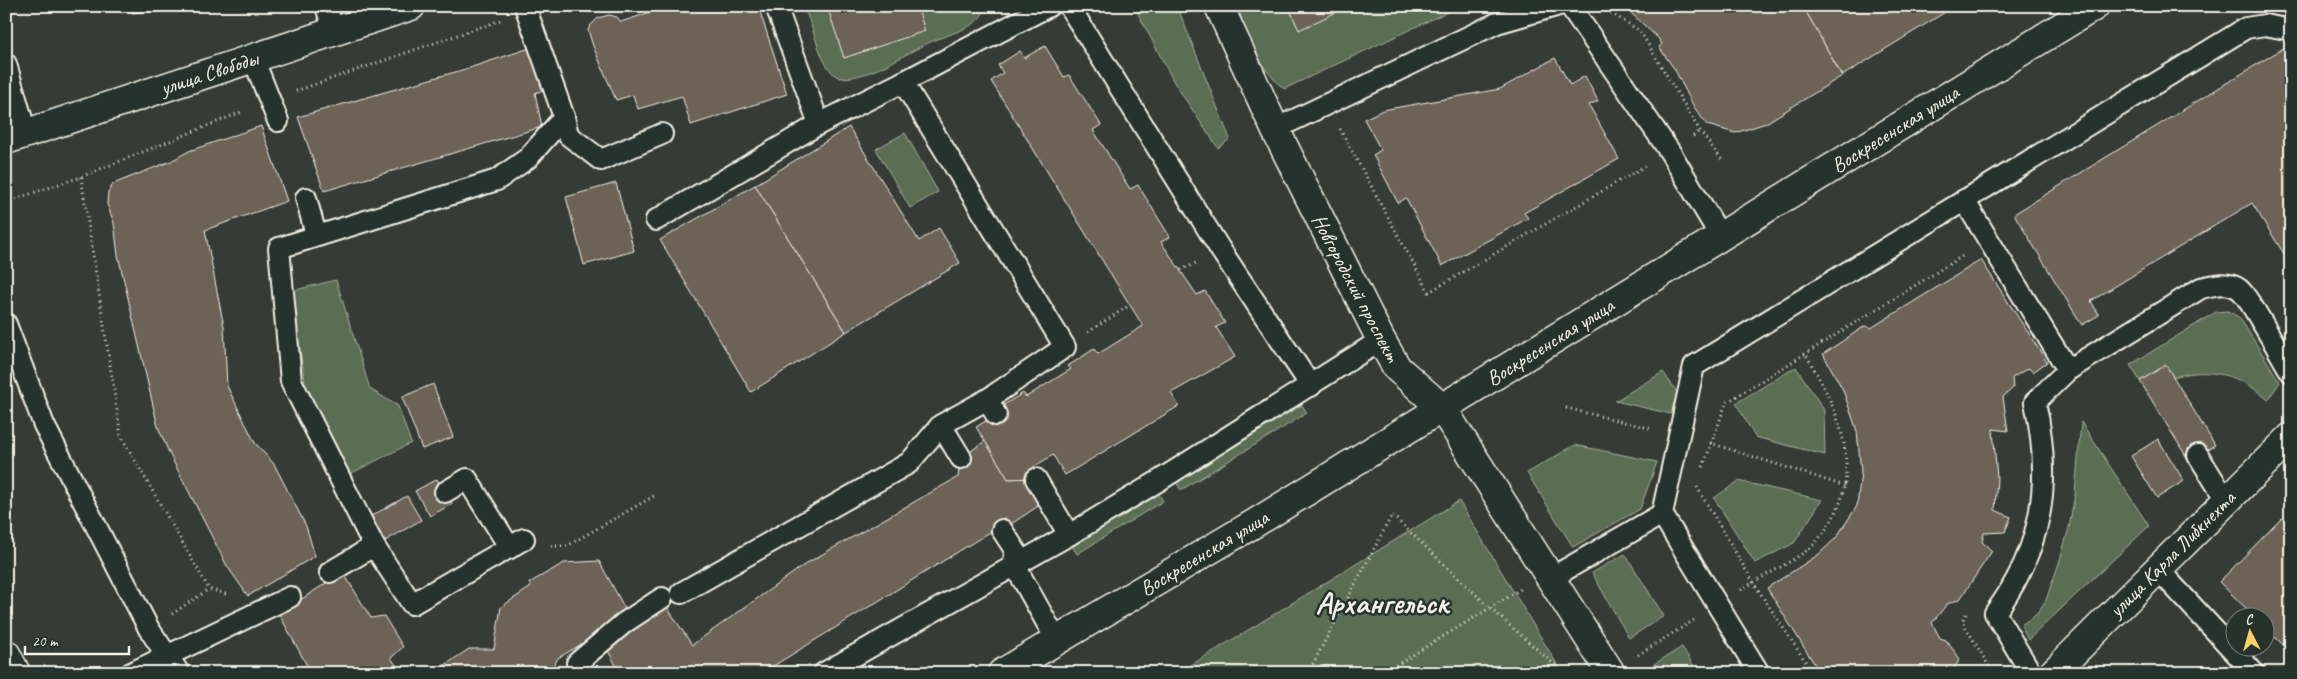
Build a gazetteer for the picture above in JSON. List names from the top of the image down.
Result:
{
  "streets": {
    "street": [
      "улица Свободы",
      "Воскресенская улица",
      "Новгородский проспект",
      "улица Карла Либкнехта"
    ]
  },
  "crossings": [
    ["Воскресенская улица", "Новгородский проспект"]
  ],
  "districts": ["Архангельск"],
  "scale_bar": "20 m",
  "north": "top"
}
